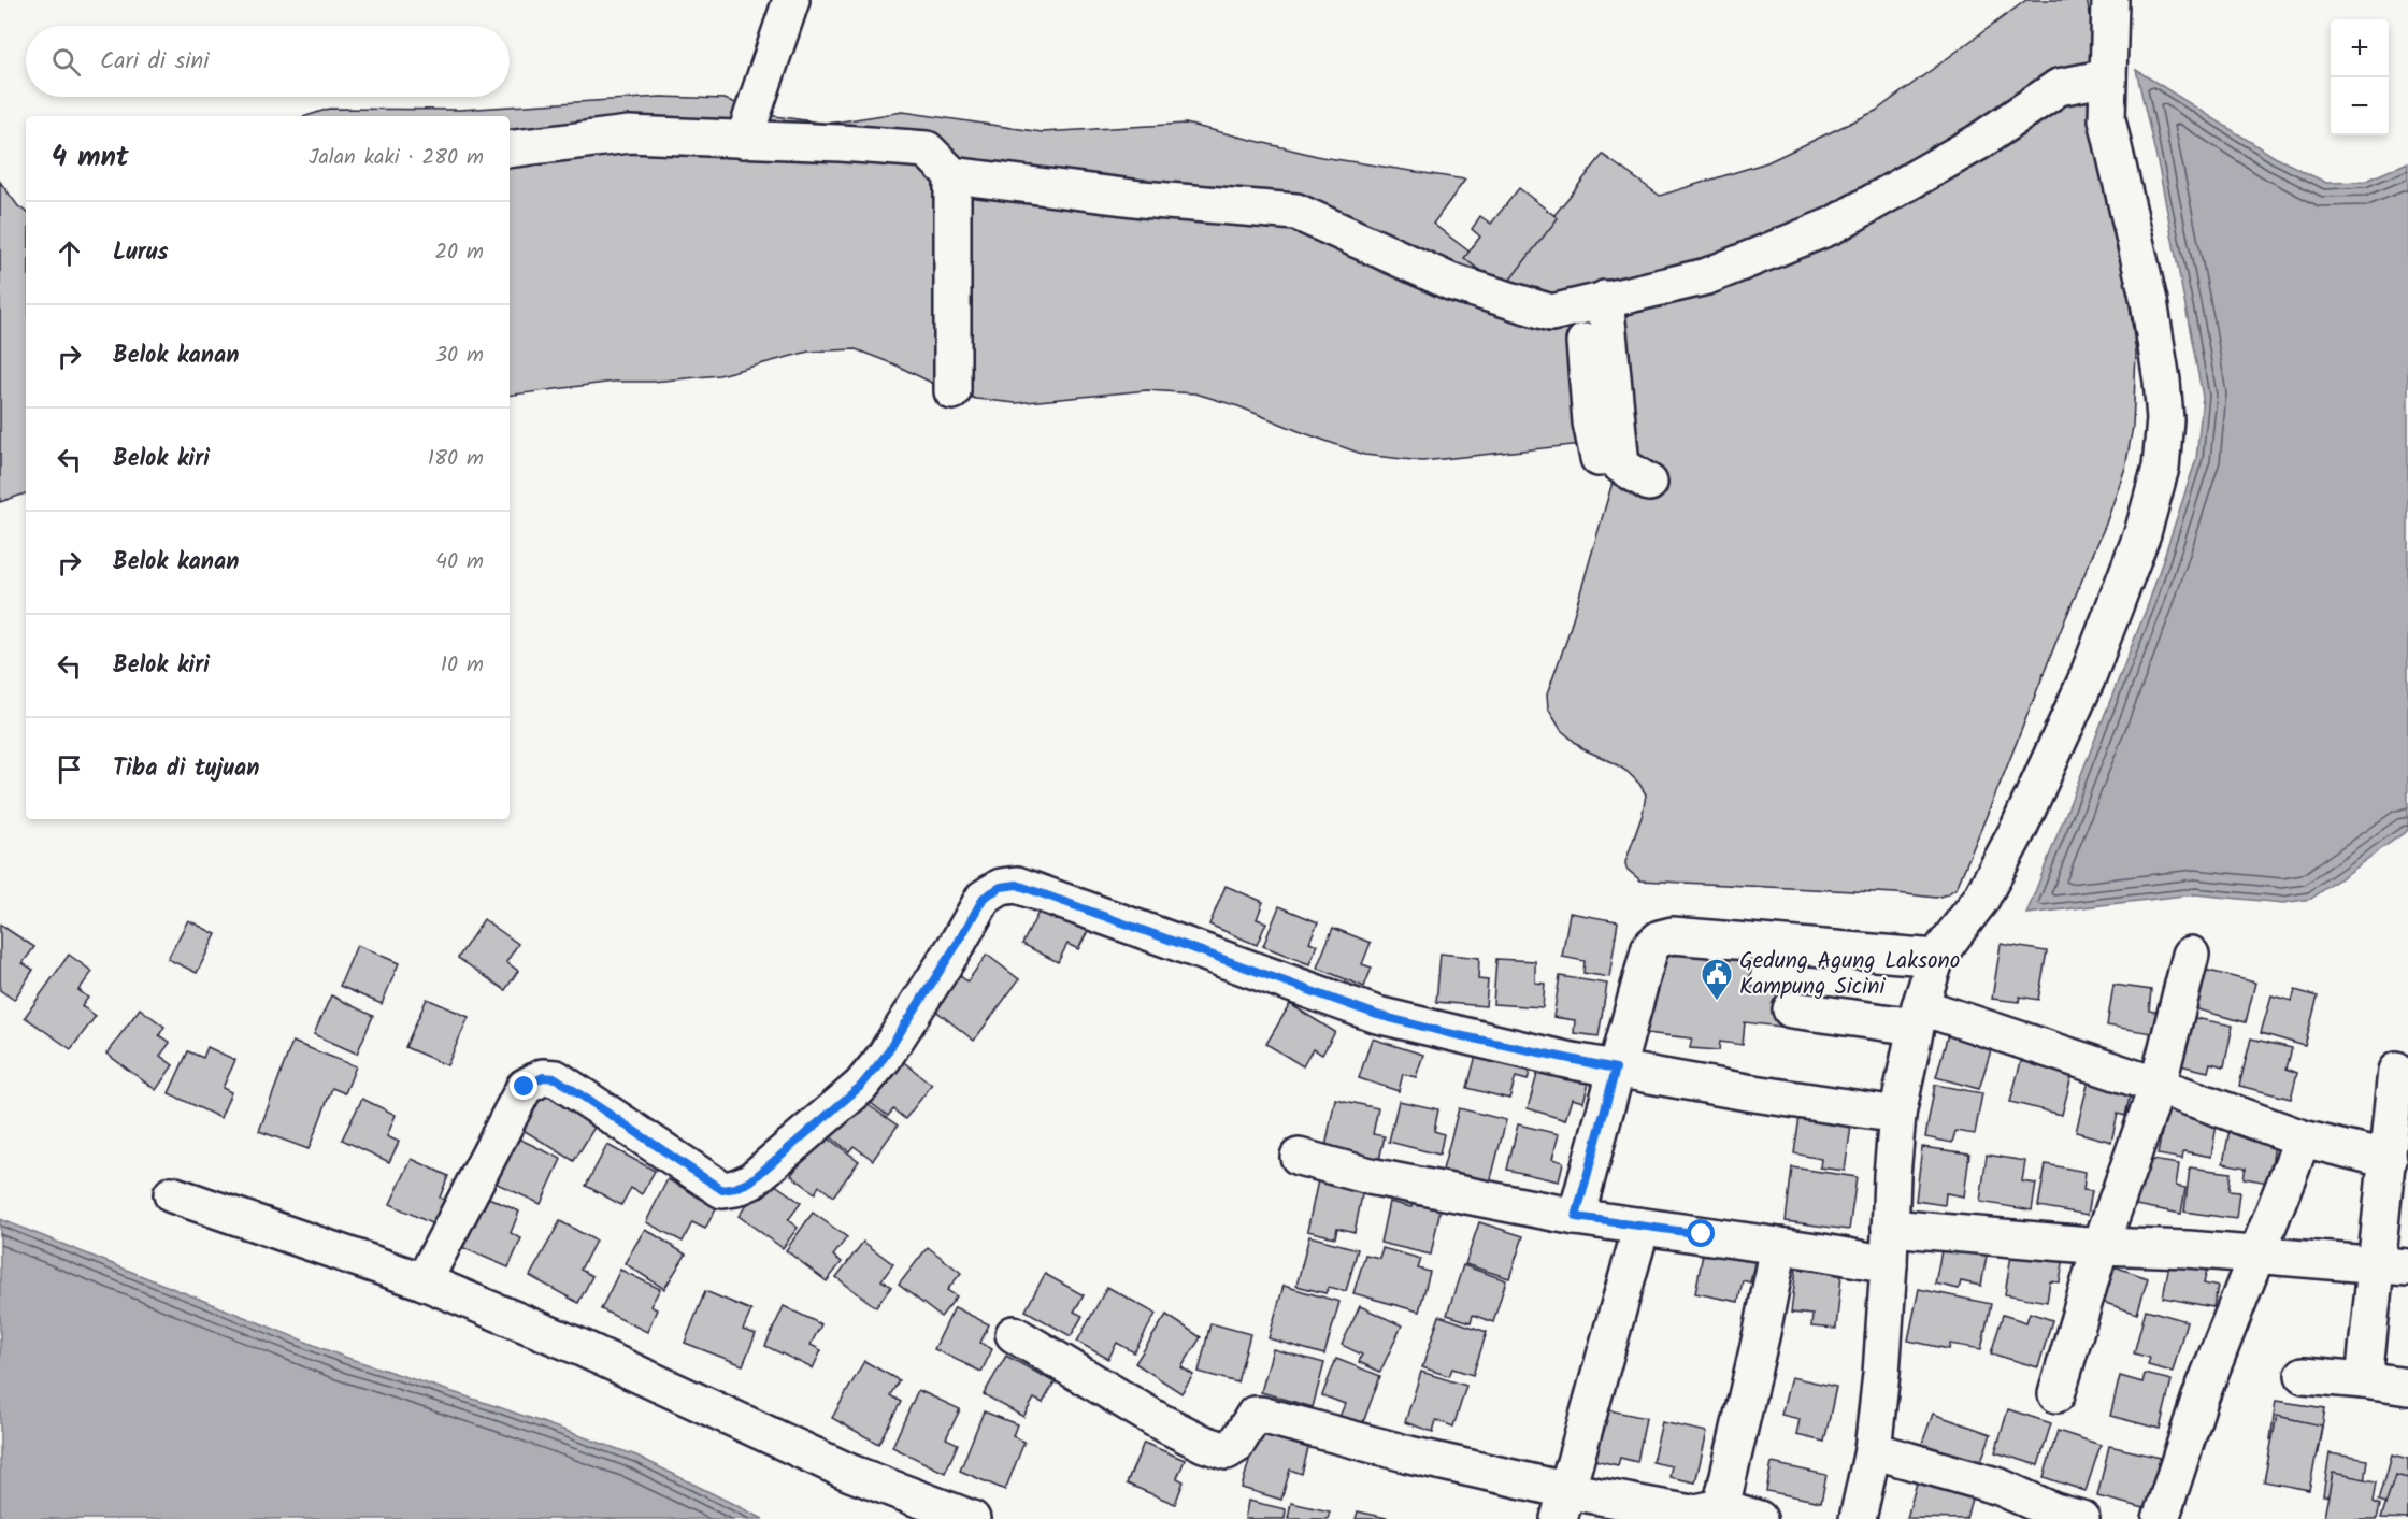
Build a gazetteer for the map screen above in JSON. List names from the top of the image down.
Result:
{
  "places": {
    "public building": ["Gedung Agung Laksono Kampung Sicini"]
  },
  "page": {
    "map_buttons": ["+", "−"],
    "search": "Cari di sini",
    "heading": ["4 mnt", "Jalan kaki · 280 m"],
    "list": [
      ["Lurus", "20 m"],
      ["Belok kanan", "30 m"],
      ["Belok kiri", "180 m"],
      ["Belok kanan", "40 m"],
      ["Belok kiri", "10 m"],
      "Tiba di tujuan"
    ]
  }
}
